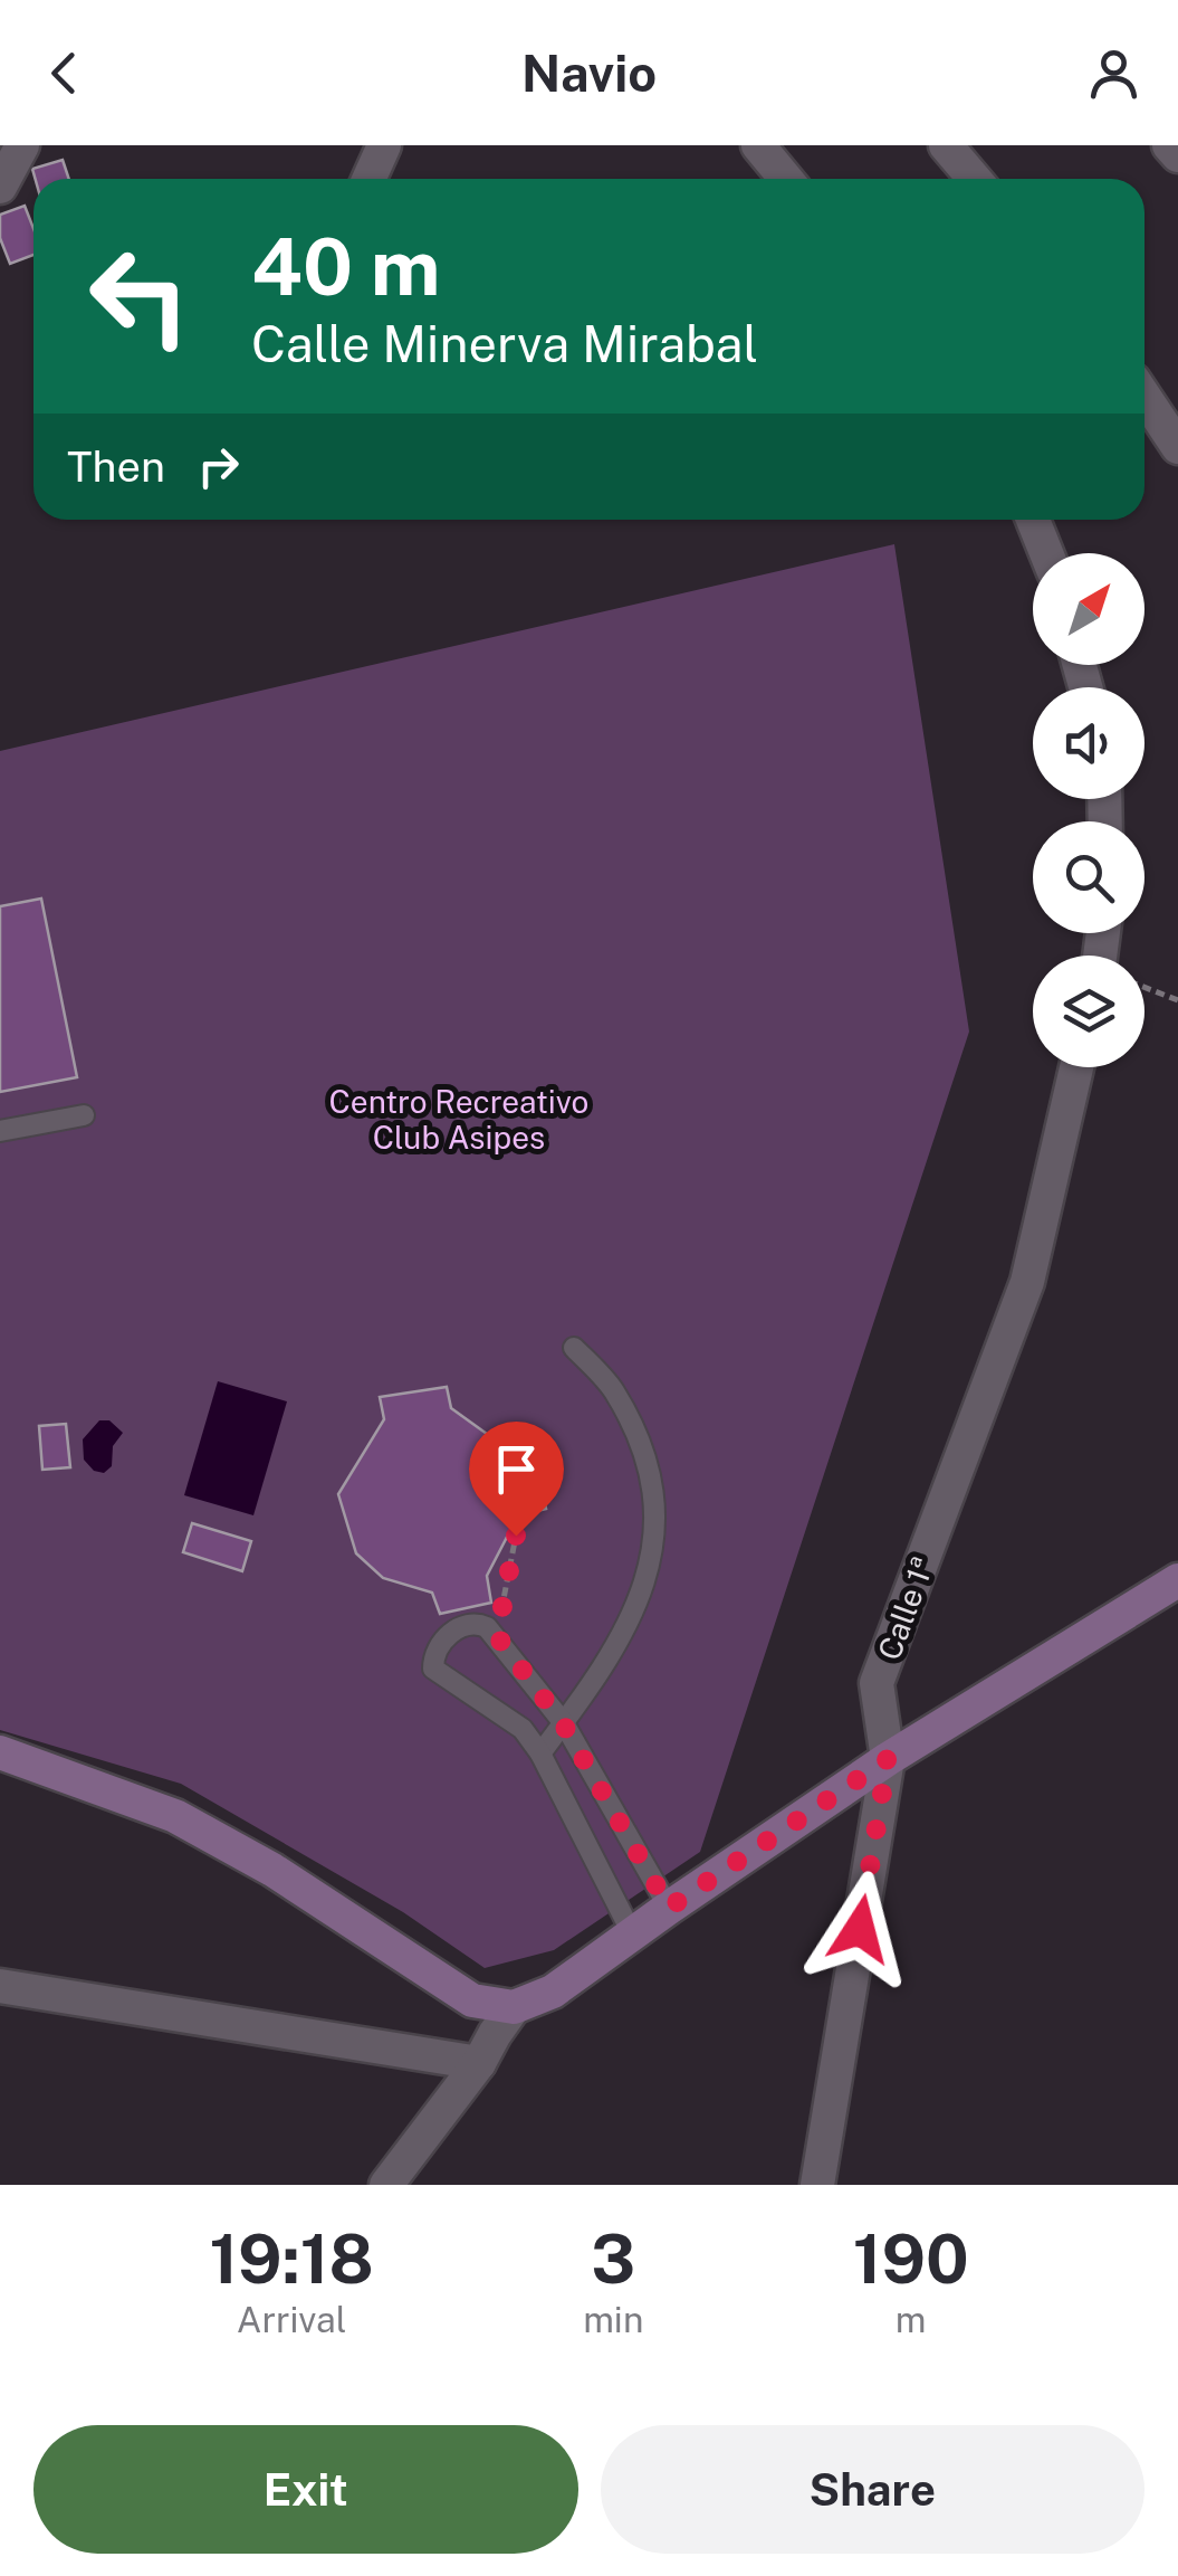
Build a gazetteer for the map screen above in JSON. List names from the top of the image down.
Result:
{
  "streets": {
    "street": ["Calle 1ª"]
  },
  "parks": ["Centro Recreativo Club Asipes"],
  "north": "top right",
  "page": {
    "header": "Navio",
    "turn": ["40 m", "Calle Minerva Mirabal"],
    "then": "Then",
    "eta": [
      "19:18",
      "Arrival",
      "3",
      "min",
      "190",
      "m"
    ],
    "buttons": ["Exit", "Share"]
  }
}
